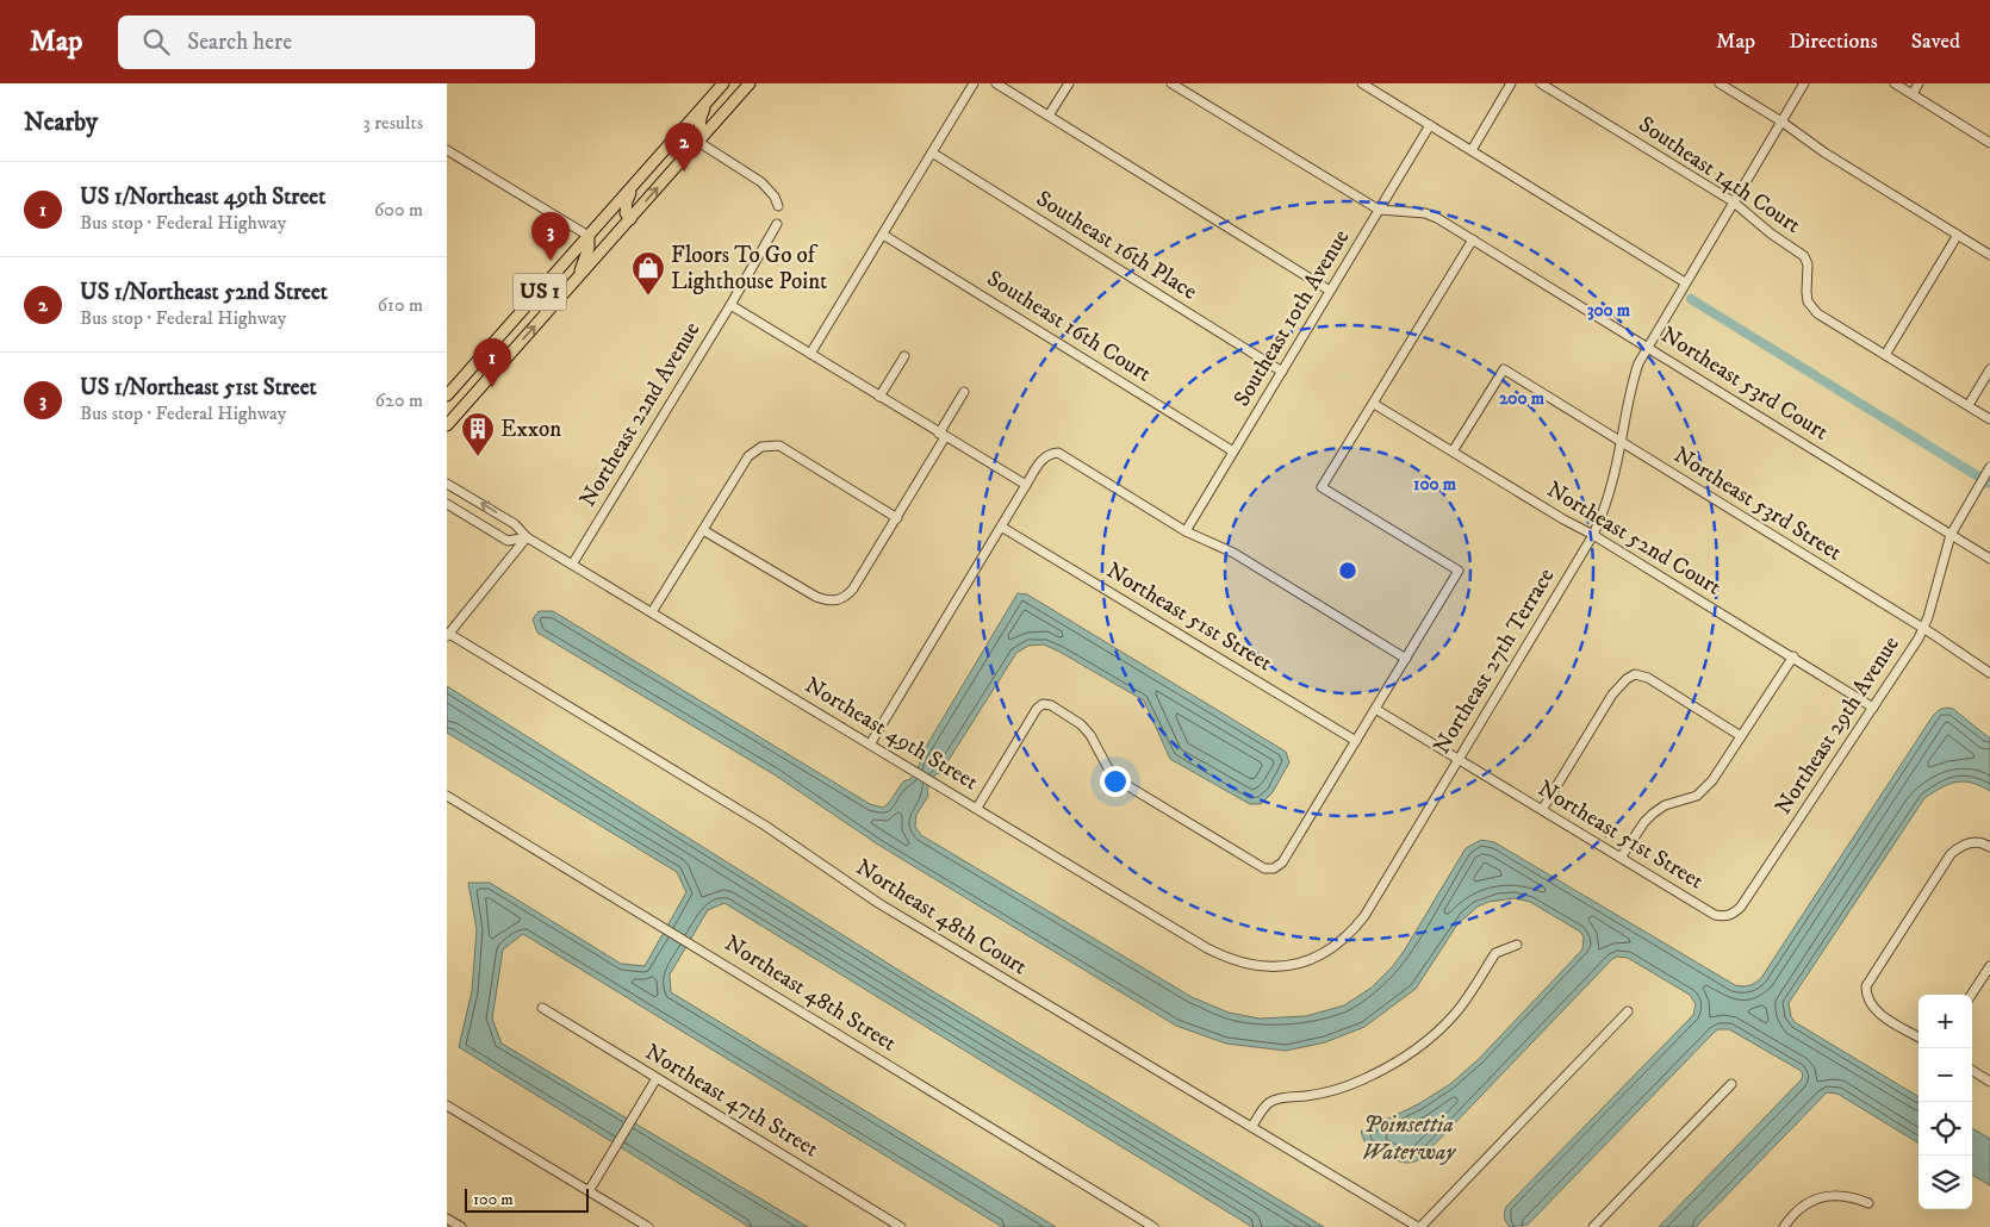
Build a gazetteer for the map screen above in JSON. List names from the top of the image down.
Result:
{
  "streets": {
    "main road": ["US 1"],
    "street": [
      "Southeast 14th Court",
      "Southeast 16th Place",
      "Southeast 10th Avenue",
      "Southeast 16th Court",
      "Northeast 53rd Court",
      "Northeast 22nd Avenue",
      "Northeast 53rd Street",
      "Northeast 52nd Court",
      "Northeast 51st Street",
      "Northeast 27th Terrace",
      "Northeast 29th Avenue",
      "Northeast 49th Street",
      "Northeast 48th Court",
      "Northeast 48th Street",
      "Northeast 47th Street"
    ]
  },
  "crossings": [
    ["Southeast 14th Court", "Northeast 27th Terrace"],
    ["Southeast 16th Place", "Southeast 10th Avenue"],
    ["Southeast 10th Avenue", "Southeast 16th Court"],
    ["Southeast 10th Avenue", "Northeast 53rd Court"],
    ["Northeast 53rd Court", "Northeast 27th Terrace"],
    ["Northeast 53rd Court", "Northeast 29th Avenue"],
    ["Northeast 22nd Avenue", "Northeast 49th Street"],
    ["Northeast 53rd Street", "Northeast 52nd Court"],
    ["Northeast 53rd Street", "Northeast 27th Terrace"],
    ["Northeast 53rd Street", "Northeast 29th Avenue"],
    ["Northeast 52nd Court", "Northeast 27th Terrace"],
    ["Northeast 52nd Court", "Northeast 29th Avenue"],
    ["Northeast 51st Street", "Northeast 27th Terrace"],
    ["Northeast 51st Street", "Northeast 29th Avenue"],
    ["Northeast 27th Terrace", "Northeast 49th Street"]
  ],
  "water": ["Poinsettia Waterway"],
  "places": {
    "shop": ["Floors To Go of Lighthouse Point"],
    "building": ["Exxon"]
  },
  "scale_bar": "100 m",
  "page": {
    "header": "Map",
    "search": "Search here",
    "nav": ["Map", "Directions", "Saved"],
    "heading": ["Nearby", "3 results"],
    "pins": ["2", "3", "1"],
    "list": [
      {
        "mark": "1",
        "name": "US 1/Northeast 49th Street",
        "note": "Bus stop · Federal Highway",
        "value": "600 m"
      },
      {
        "mark": "2",
        "name": "US 1/Northeast 52nd Street",
        "note": "Bus stop · Federal Highway",
        "value": "610 m"
      },
      {
        "mark": "3",
        "name": "US 1/Northeast 51st Street",
        "note": "Bus stop · Federal Highway",
        "value": "620 m"
      }
    ],
    "map_buttons": ["+", "−"],
    "scale": "100 m"
  },
  "rings": ["300 m", "200 m", "100 m"]
}
